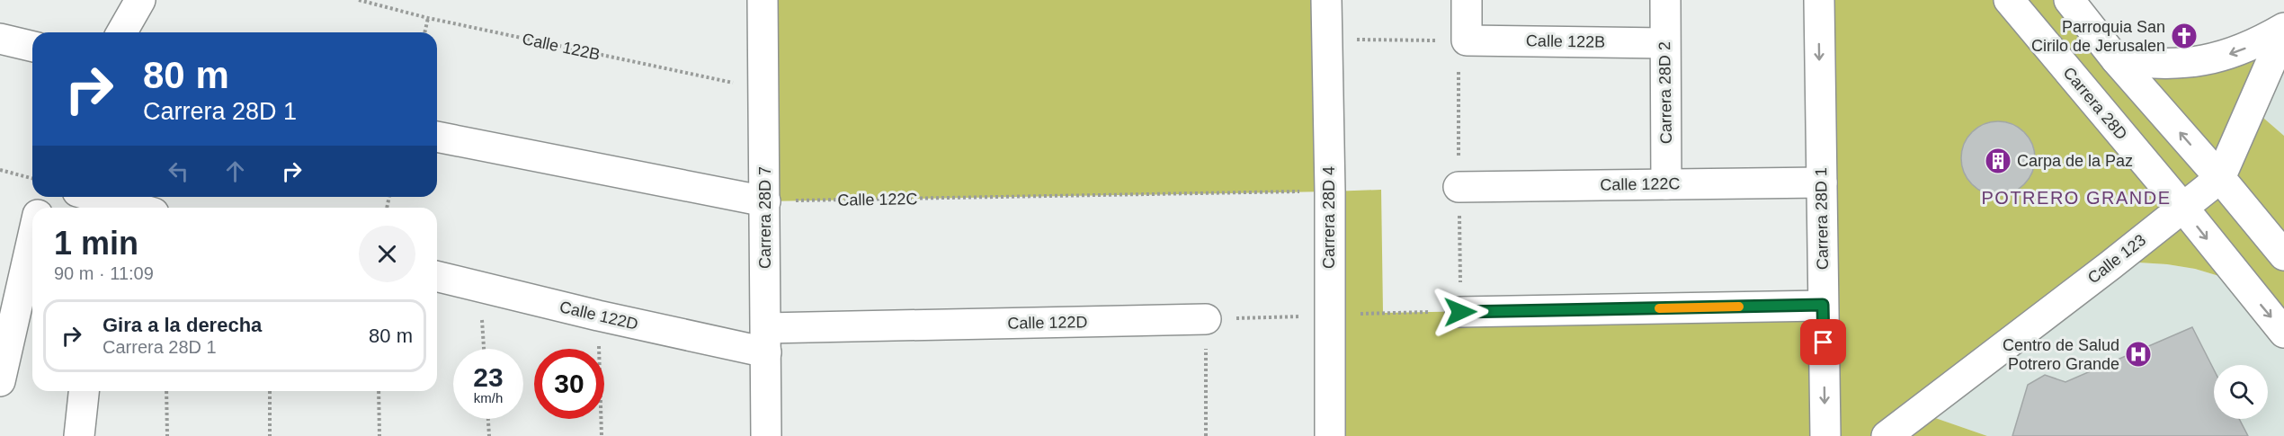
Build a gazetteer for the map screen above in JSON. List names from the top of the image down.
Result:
{
  "streets": {
    "street": [
      "Calle 122B",
      "Carrera 28D 2",
      "Carrera 28D",
      "Calle 122C",
      "Carrera 28D 7",
      "Carrera 28D 4",
      "Carrera 28D 1",
      "Calle 123",
      "Calle 122D"
    ]
  },
  "crossings": [
    ["Calle 122B", "Carrera 28D 2"],
    ["Calle 122B", "Carrera 28D 7"],
    ["Carrera 28D 2", "Calle 122C"],
    ["Carrera 28D", "Calle 123"],
    ["Calle 122C", "Carrera 28D 7"],
    ["Calle 122C", "Carrera 28D 4"],
    ["Calle 122C", "Carrera 28D 1"],
    ["Carrera 28D 7", "Calle 122D"]
  ],
  "one_way": ["Carrera 28D 1"],
  "districts": ["POTRERO GRANDE"],
  "places": {
    "church": ["Parroquia San Cirilo de Jerusalen"],
    "building": ["Carpa de la Paz"],
    "hospital": ["Centro de Salud Potrero Grande"]
  },
  "page": {
    "turn": ["80 m", "Carrera 28D 1"],
    "heading": ["1 min", "90 m · 11:09"],
    "list": [
      {
        "name": "Gira a la derecha",
        "note": "Carrera 28D 1",
        "value": "80 m"
      }
    ],
    "speed": "23 km/h",
    "limit": "30"
  }
}
